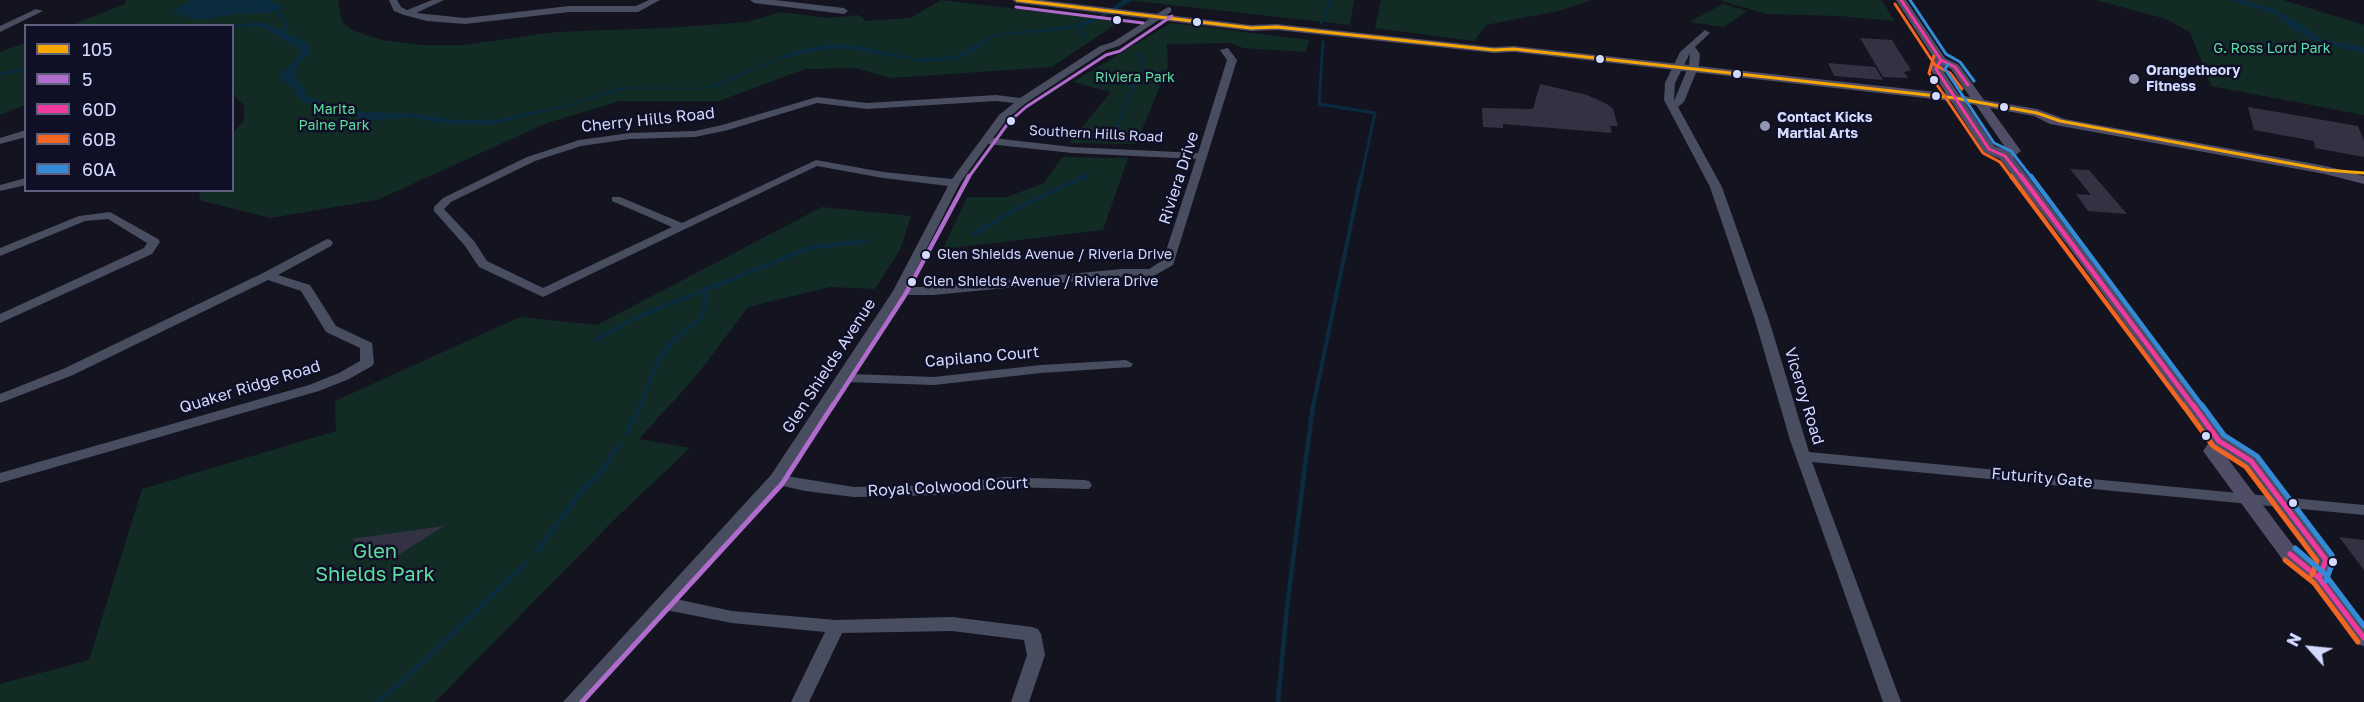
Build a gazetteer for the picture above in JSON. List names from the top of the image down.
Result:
{
  "streets": {
    "street": [
      "Cherry Hills Road",
      "Southern Hills Road",
      "Riviera Drive",
      "Capilano Court",
      "Glen Shields Avenue",
      "Quaker Ridge Road",
      "Viceroy Road",
      "Futurity Gate",
      "Royal Colwood Court"
    ]
  },
  "crossings": [
    ["Cherry Hills Road", "Glen Shields Avenue"],
    ["Southern Hills Road", "Riviera Drive"],
    ["Southern Hills Road", "Glen Shields Avenue"],
    ["Riviera Drive", "Glen Shields Avenue"],
    ["Capilano Court", "Glen Shields Avenue"],
    ["Glen Shields Avenue", "Royal Colwood Court"],
    ["Viceroy Road", "Futurity Gate"]
  ],
  "parks": [
    "G. Ross Lord Park",
    "Riviera Park",
    "Marita Paine Park",
    "Glen Shields Park"
  ],
  "places": [
    "Orangetheory Fitness",
    "Contact Kicks Martial Arts",
    "Glen Shields Avenue / Riveria Drive",
    "Glen Shields Avenue / Riviera Drive"
  ],
  "lines": [
    "transit line 105",
    "transit line 60D",
    "transit line 60A",
    "transit line 60B",
    "transit line 5"
  ],
  "legend": [
    "105",
    "5",
    "60D",
    "60B",
    "60A"
  ],
  "north": "top left"
}
